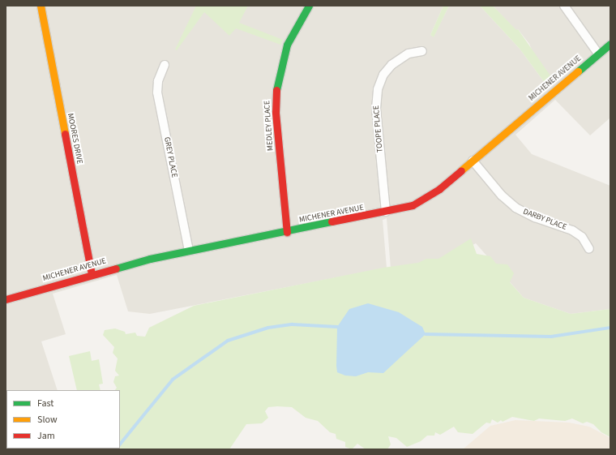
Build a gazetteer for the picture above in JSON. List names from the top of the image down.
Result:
{
  "streets": {
    "street": [
      "MICHENER AVENUE",
      "MEDLEY PLACE",
      "TOOPE PLACE",
      "MOORES DRIVE",
      "GREY PLACE",
      "DARBY PLACE"
    ]
  },
  "crossings": [
    ["MICHENER AVENUE", "MEDLEY PLACE"],
    ["MICHENER AVENUE", "TOOPE PLACE"],
    ["MICHENER AVENUE", "MOORES DRIVE"],
    ["MICHENER AVENUE", "GREY PLACE"],
    ["MICHENER AVENUE", "DARBY PLACE"]
  ],
  "legend": ["Fast", "Slow", "Jam"]
}
